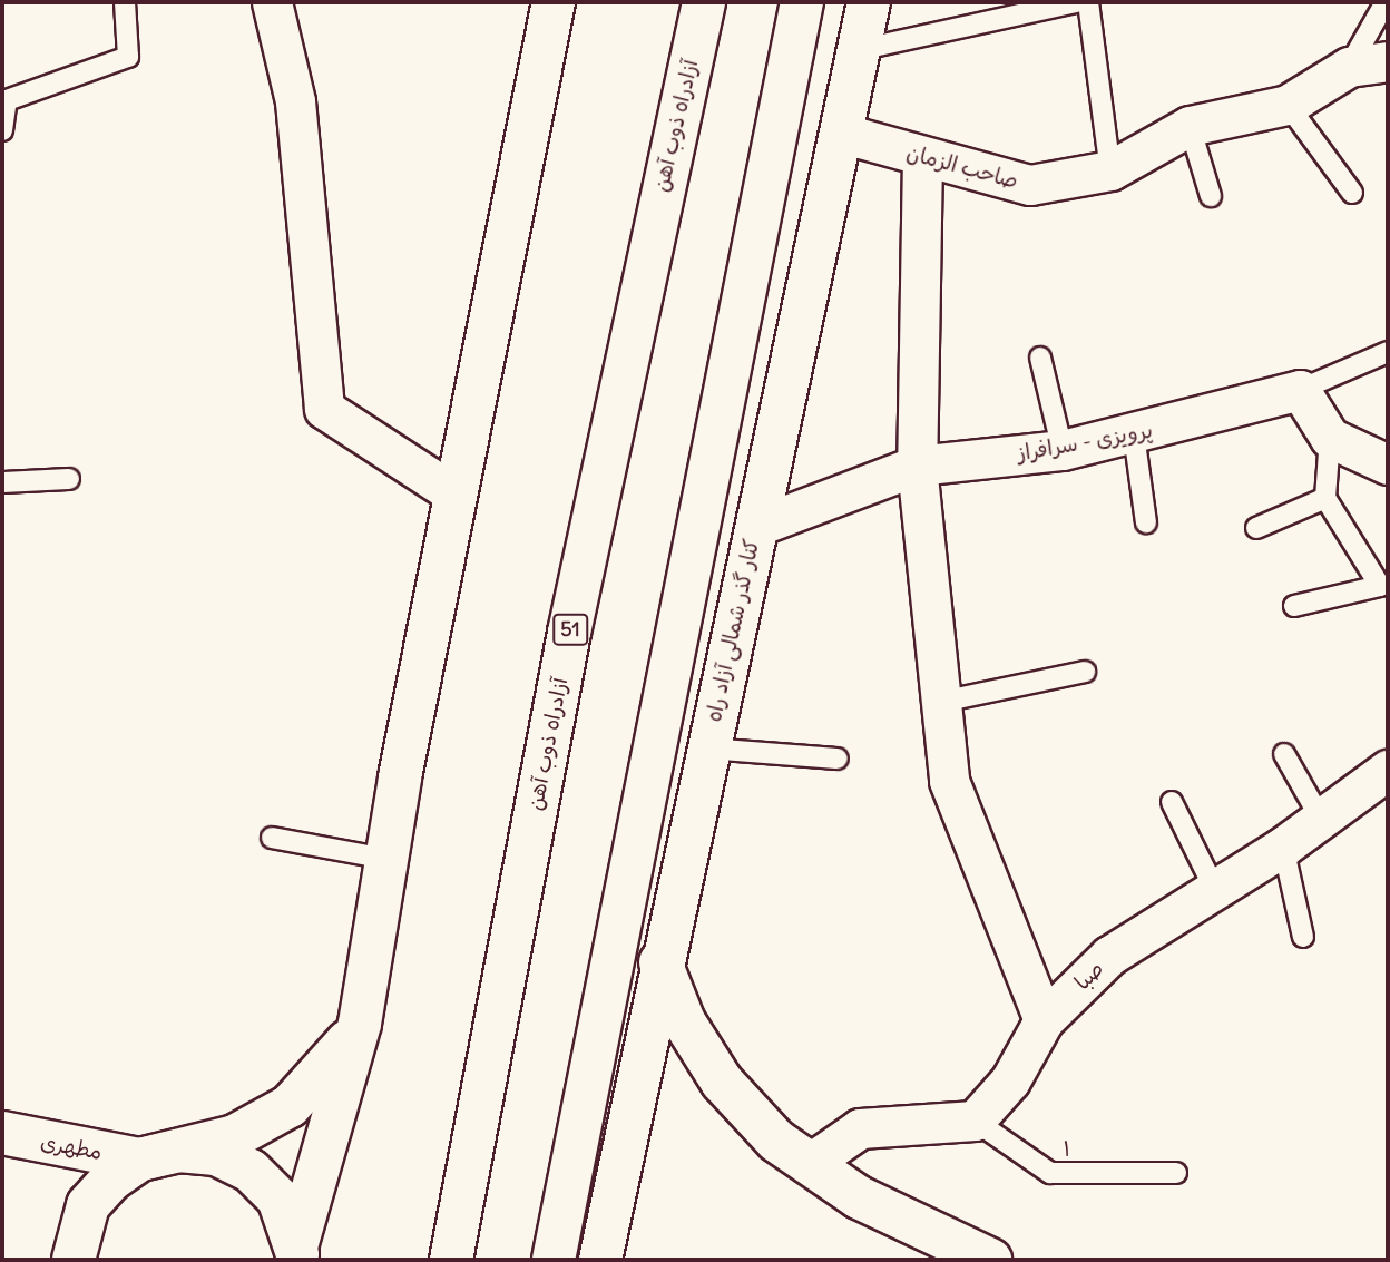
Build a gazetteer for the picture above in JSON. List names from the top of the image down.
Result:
{
  "streets": {
    "main road": [
      "آزادراه ذوب آهن",
      "51",
      "کنار گذر شمالی آزاد راه",
      "مطهری"
    ],
    "street": ["صاحب الزمان", "پرویزی - سرافراز", "صبا"],
    "lane": ["۱"]
  },
  "crossings": [
    ["صاحب الزمان", "کنار گذر شمالی آزاد راه"],
    ["پرویزی - سرافراز", "کنار گذر شمالی آزاد راه"],
    ["صبا", "۱"]
  ]
}
